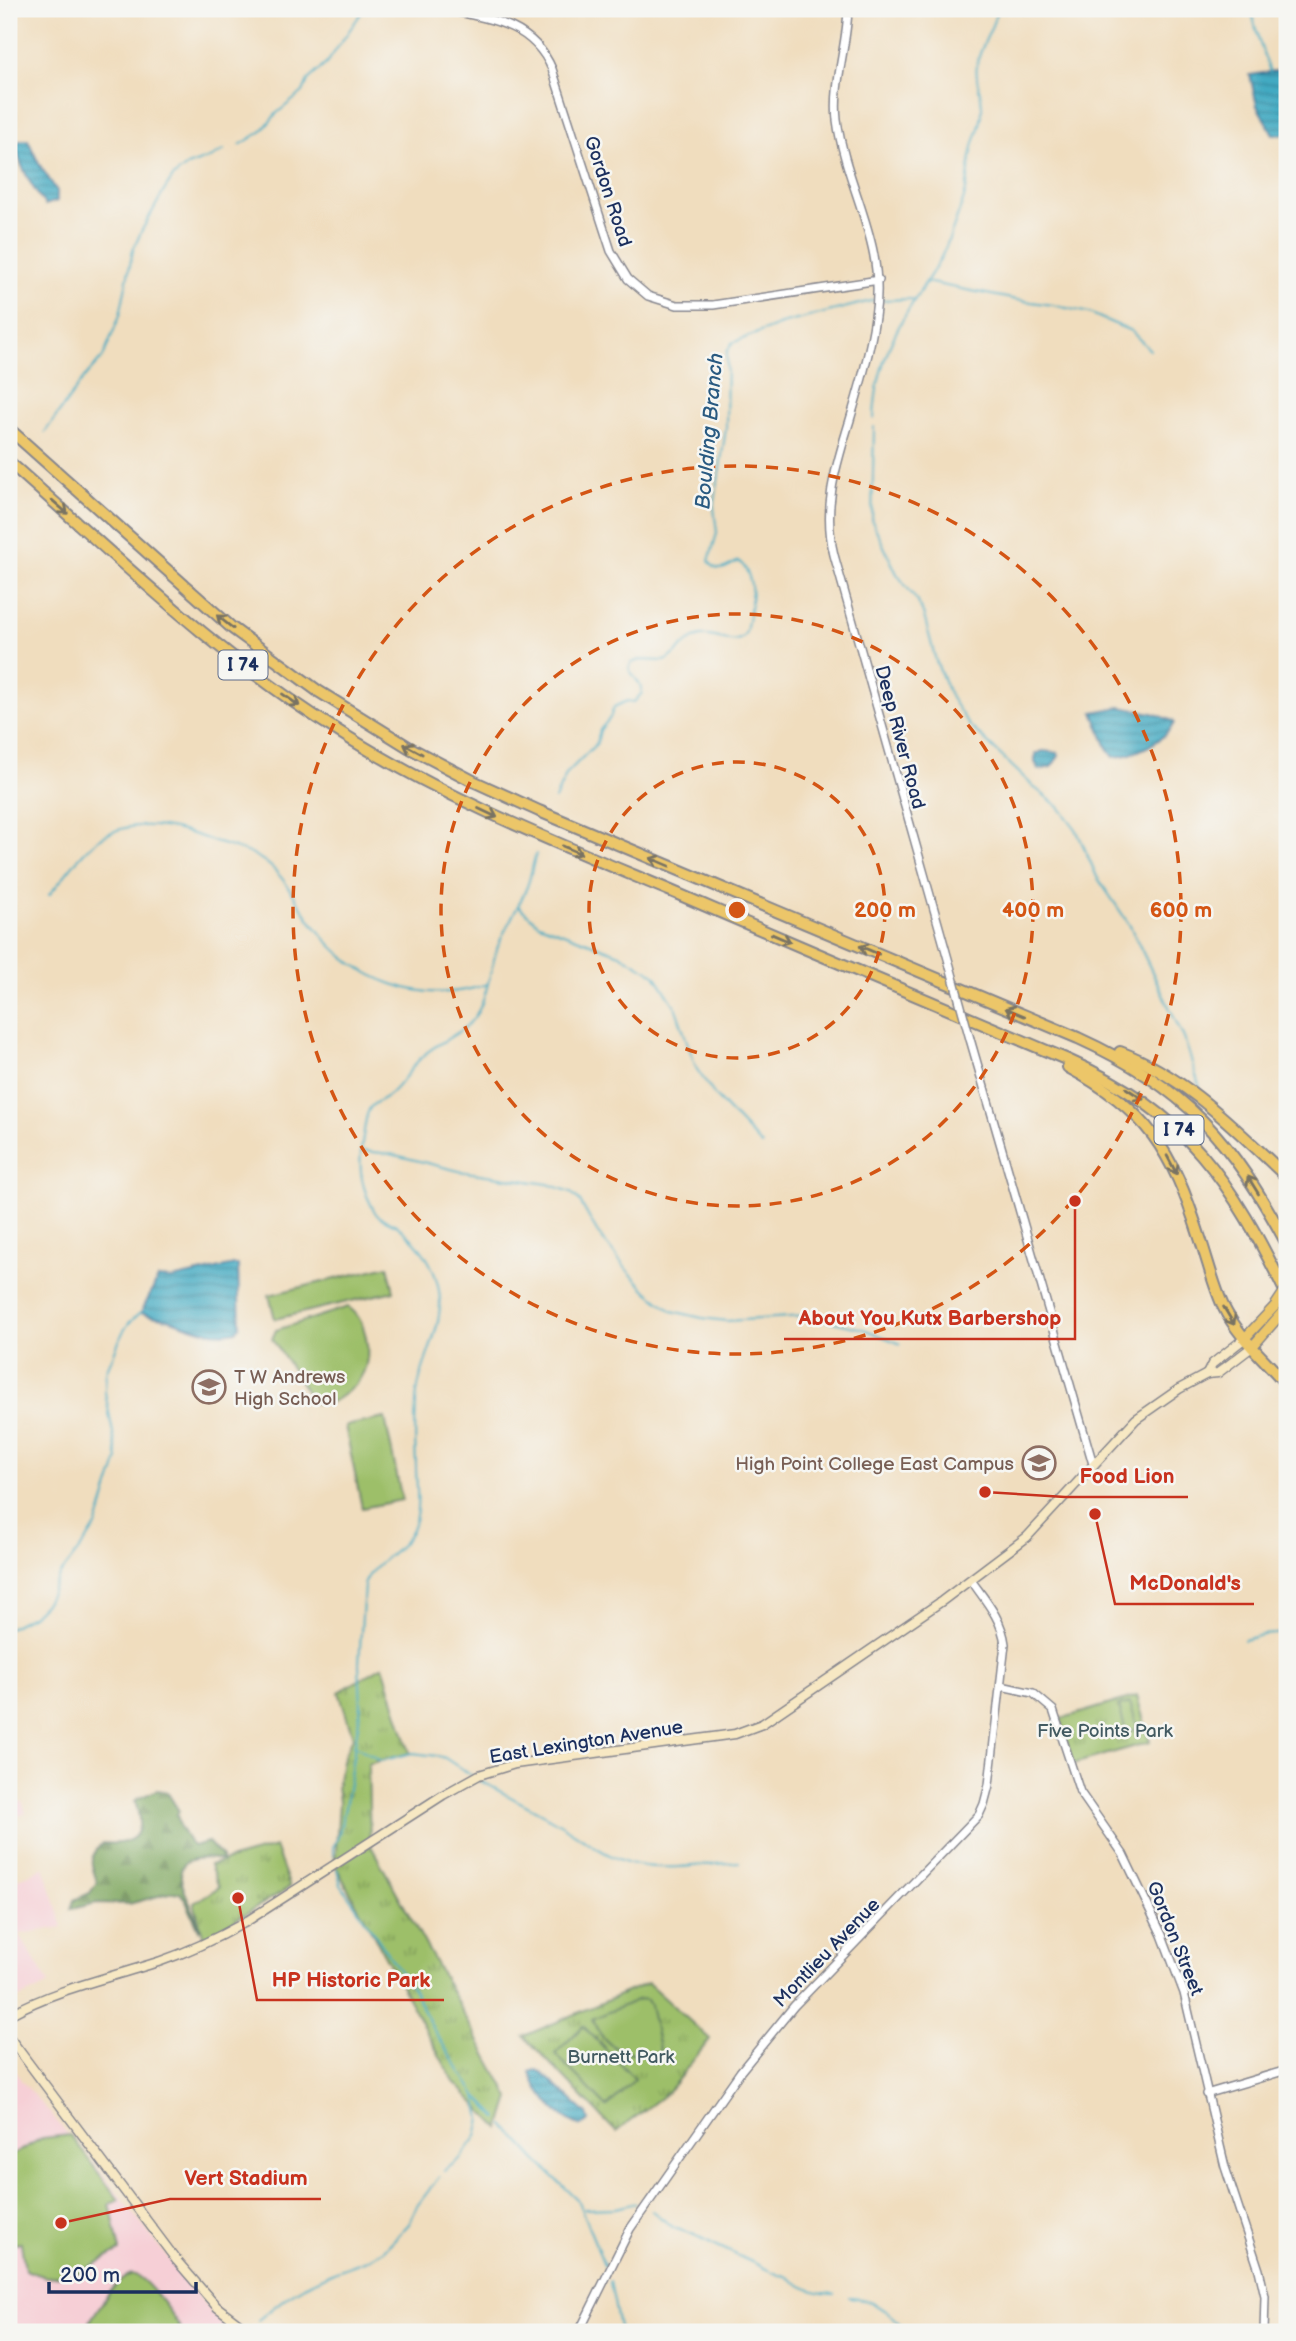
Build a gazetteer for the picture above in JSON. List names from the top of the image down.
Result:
{
  "streets": {
    "highway": ["I 74"],
    "main road": ["East Lexington Avenue"],
    "street": [
      "Gordon Road",
      "Deep River Road",
      "Gordon Street",
      "Montlieu Avenue"
    ]
  },
  "crossings": [
    ["Gordon Road", "Deep River Road"],
    ["Deep River Road", "East Lexington Avenue"],
    ["East Lexington Avenue", "Montlieu Avenue"],
    ["Gordon Street", "Montlieu Avenue"]
  ],
  "water": ["Boulding Branch"],
  "parks": ["Five Points Park", "Burnett Park"],
  "places": {
    "other": [
      "About You Kutx Barbershop",
      "Food Lion",
      "McDonald's",
      "HP Historic Park",
      "Vert Stadium"
    ],
    "school or university": ["T W Andrews High School", "High Point College East Campus"]
  },
  "scale_bar": "200 m",
  "rings": ["200 m", "400 m", "600 m"]
}
